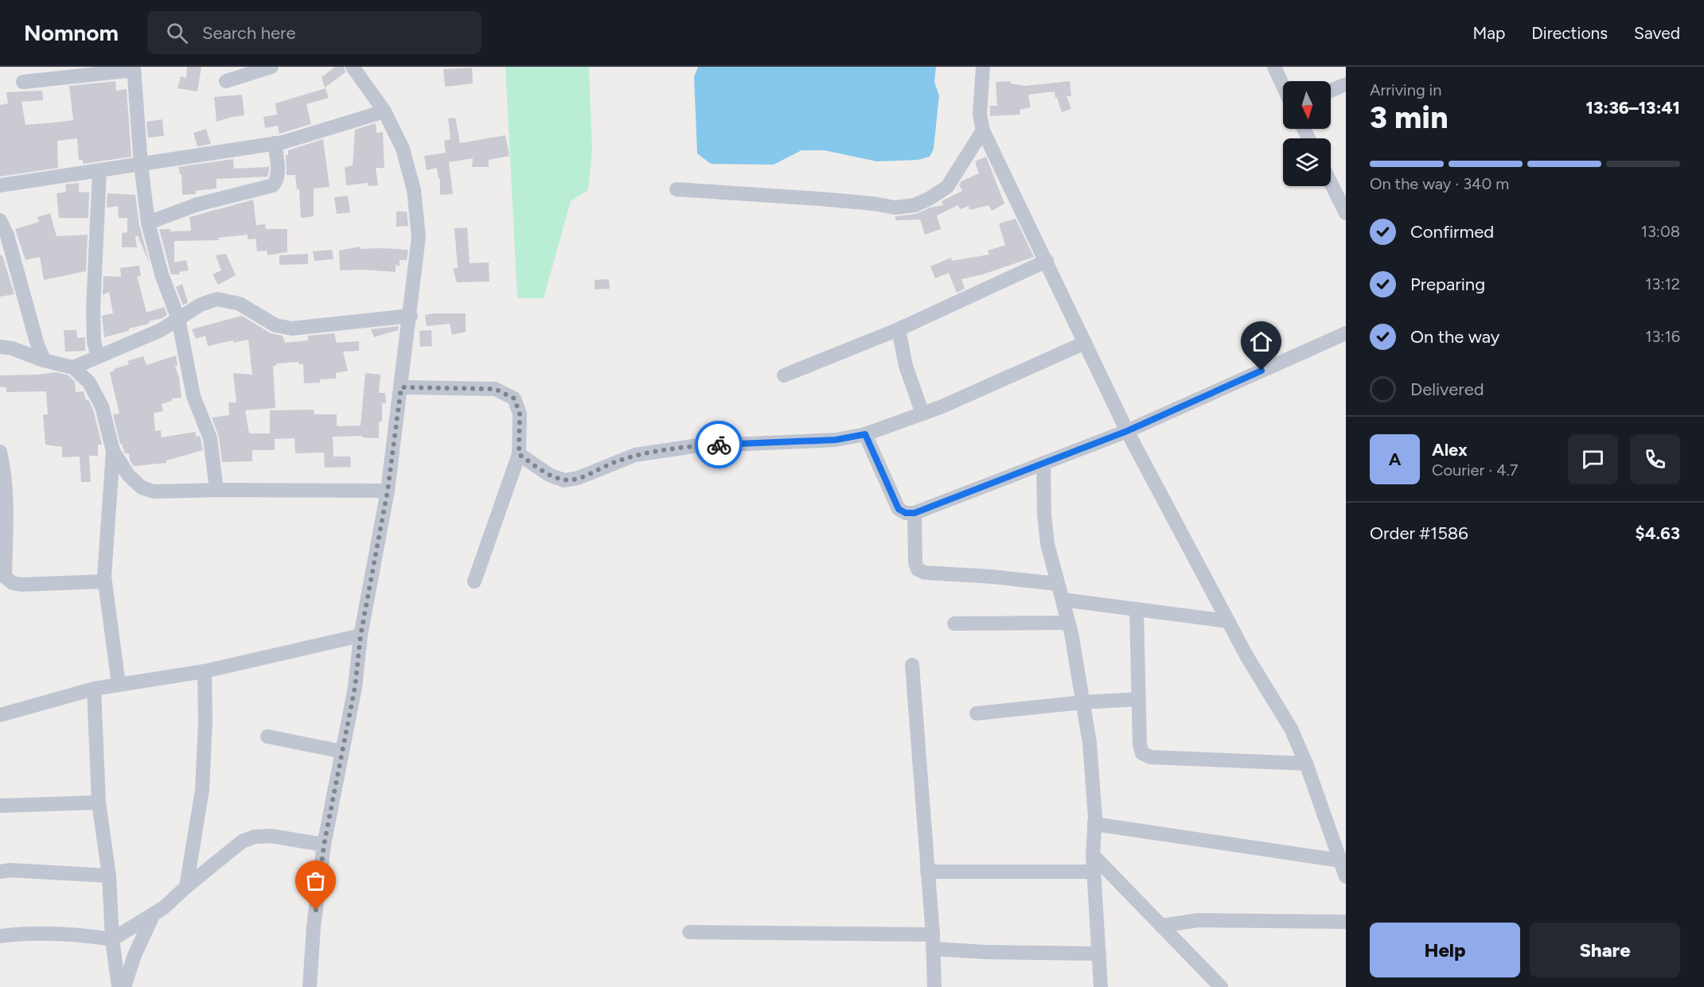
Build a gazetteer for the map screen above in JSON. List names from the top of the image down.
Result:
{
  "north": "bottom",
  "page": {
    "header": "Nomnom",
    "search": "Search here",
    "nav": ["Map", "Directions", "Saved"],
    "heading": ["3 min", "Arriving in", "13:36–13:41"],
    "panel": [
      "Alex",
      "Courier · 4.7",
      "Order #1586",
      "$4.63"
    ],
    "bar": "On the way · 340 m",
    "list": [
      ["Confirmed", "13:08"],
      ["Preparing", "13:12"],
      ["On the way", "13:16"],
      "Delivered"
    ],
    "round": "A",
    "buttons": ["Help", "Share"]
  }
}
